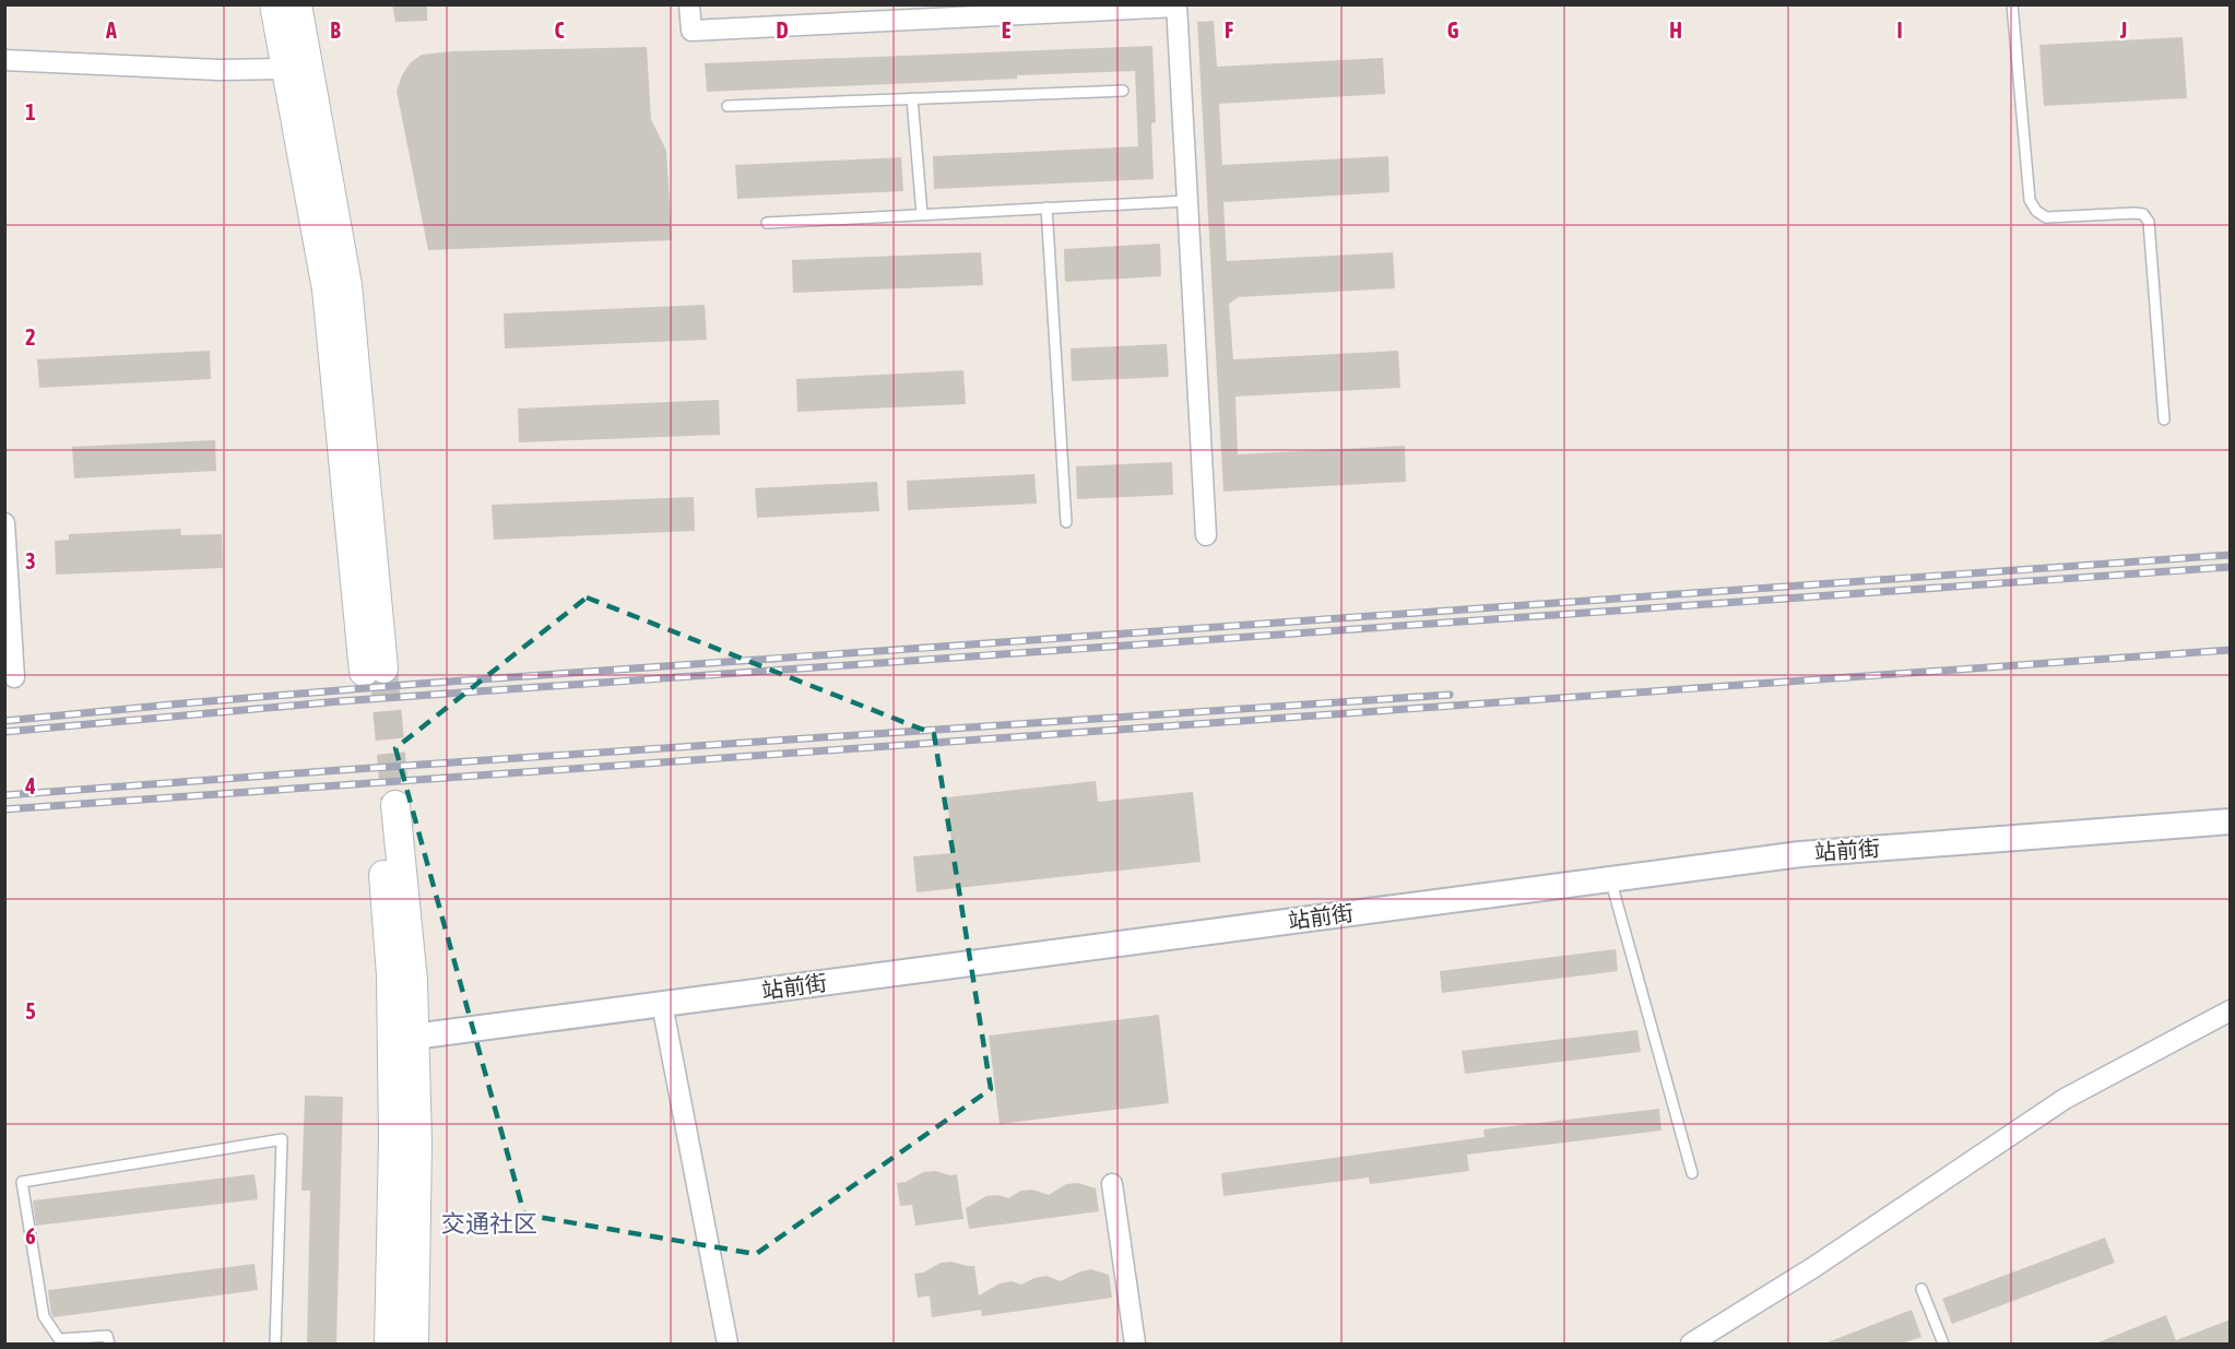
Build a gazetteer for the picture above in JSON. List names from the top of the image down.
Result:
{
  "streets": {
    "street": ["站前街"]
  },
  "districts": ["交通社区"],
  "grid": {
    "columns": [
      "A",
      "B",
      "C",
      "D",
      "E",
      "F",
      "G",
      "H",
      "I",
      "J"
    ],
    "rows": [
      "1",
      "2",
      "3",
      "4",
      "5",
      "6"
    ]
  }
}
